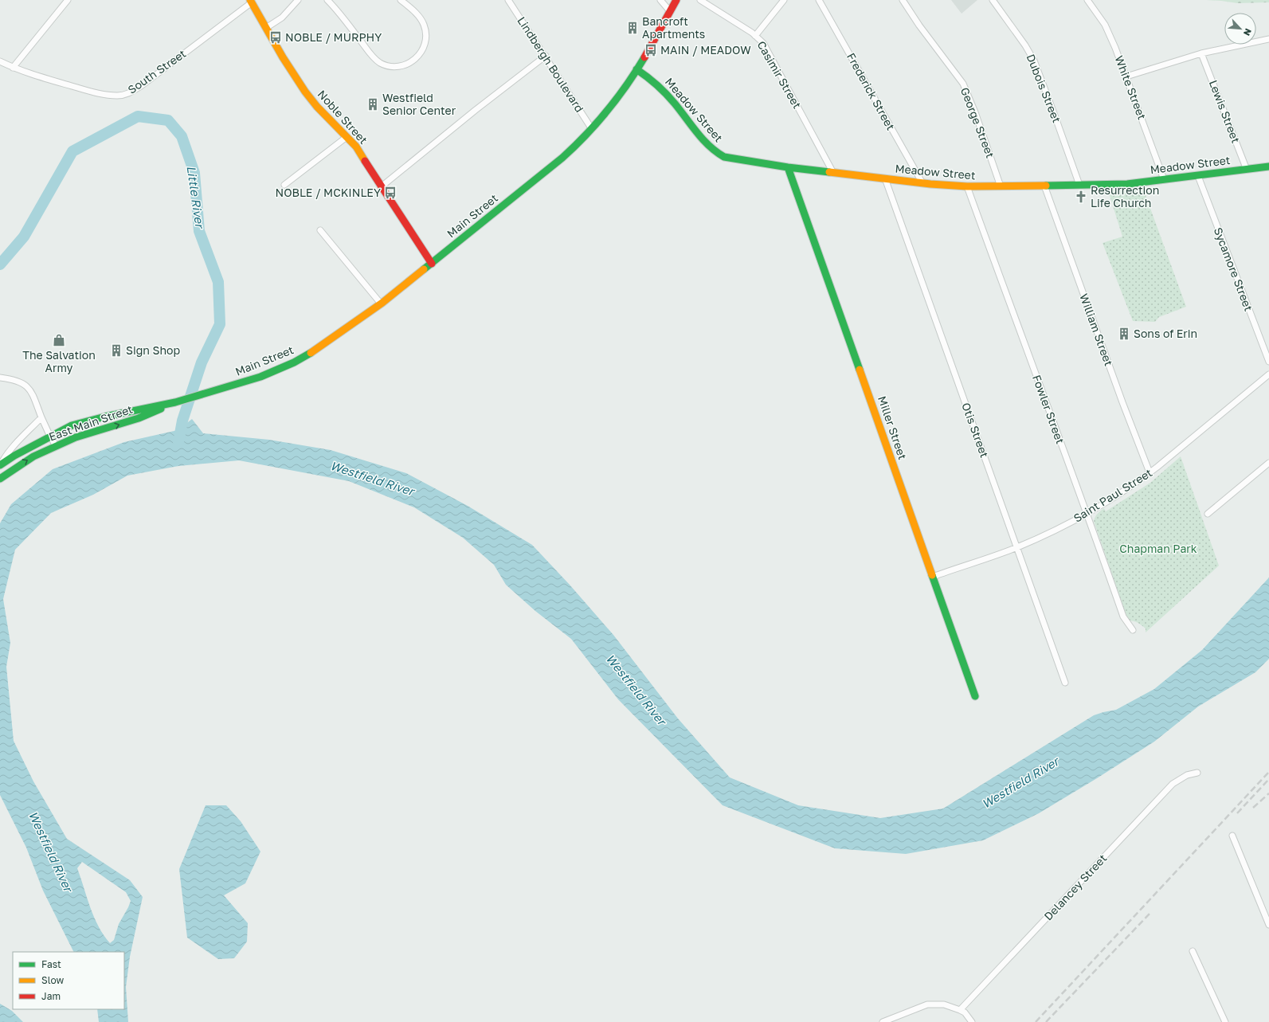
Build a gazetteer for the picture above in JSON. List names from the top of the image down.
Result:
{
  "streets": {
    "main road": [
      "Meadow Street",
      "Noble Street",
      "Main Street",
      "East Main Street",
      "Miller Street"
    ],
    "street": [
      "Lindbergh Boulevard",
      "South Street",
      "Casimir Street",
      "White Street",
      "Dubois Street",
      "Frederick Street",
      "Lewis Street",
      "George Street",
      "Sycamore Street",
      "William Street",
      "Fowler Street",
      "Otis Street",
      "Saint Paul Street",
      "Delancey Street"
    ]
  },
  "crossings": [
    ["Lindbergh Boulevard", "Main Street"],
    ["South Street", "Noble Street"],
    ["Casimir Street", "Meadow Street"],
    ["White Street", "Meadow Street"],
    ["Dubois Street", "Meadow Street"],
    ["Frederick Street", "Meadow Street"],
    ["Meadow Street", "Lewis Street"],
    ["Meadow Street", "George Street"],
    ["Meadow Street", "Main Street"],
    ["Meadow Street", "Sycamore Street"],
    ["Meadow Street", "William Street"],
    ["Meadow Street", "Fowler Street"],
    ["Meadow Street", "Miller Street"],
    ["Meadow Street", "Otis Street"],
    ["Noble Street", "Main Street"],
    ["Main Street", "East Main Street"],
    ["William Street", "Saint Paul Street"],
    ["Fowler Street", "Saint Paul Street"],
    ["Miller Street", "Saint Paul Street"],
    ["Otis Street", "Saint Paul Street"]
  ],
  "water": ["Little River", "Westfield River"],
  "parks": ["Chapman Park"],
  "places": {
    "building": [
      "Bancroft Apartments",
      "Westfield Senior Center",
      "Sons of Erin",
      "Sign Shop"
    ],
    "bus stop": ["NOBLE / MURPHY", "MAIN / MEADOW", "NOBLE / MCKINLEY"],
    "church": ["Resurrection Life Church"],
    "shop": ["The Salvation Army"]
  },
  "legend": ["Fast", "Slow", "Jam"],
  "north": "bottom right"
}
